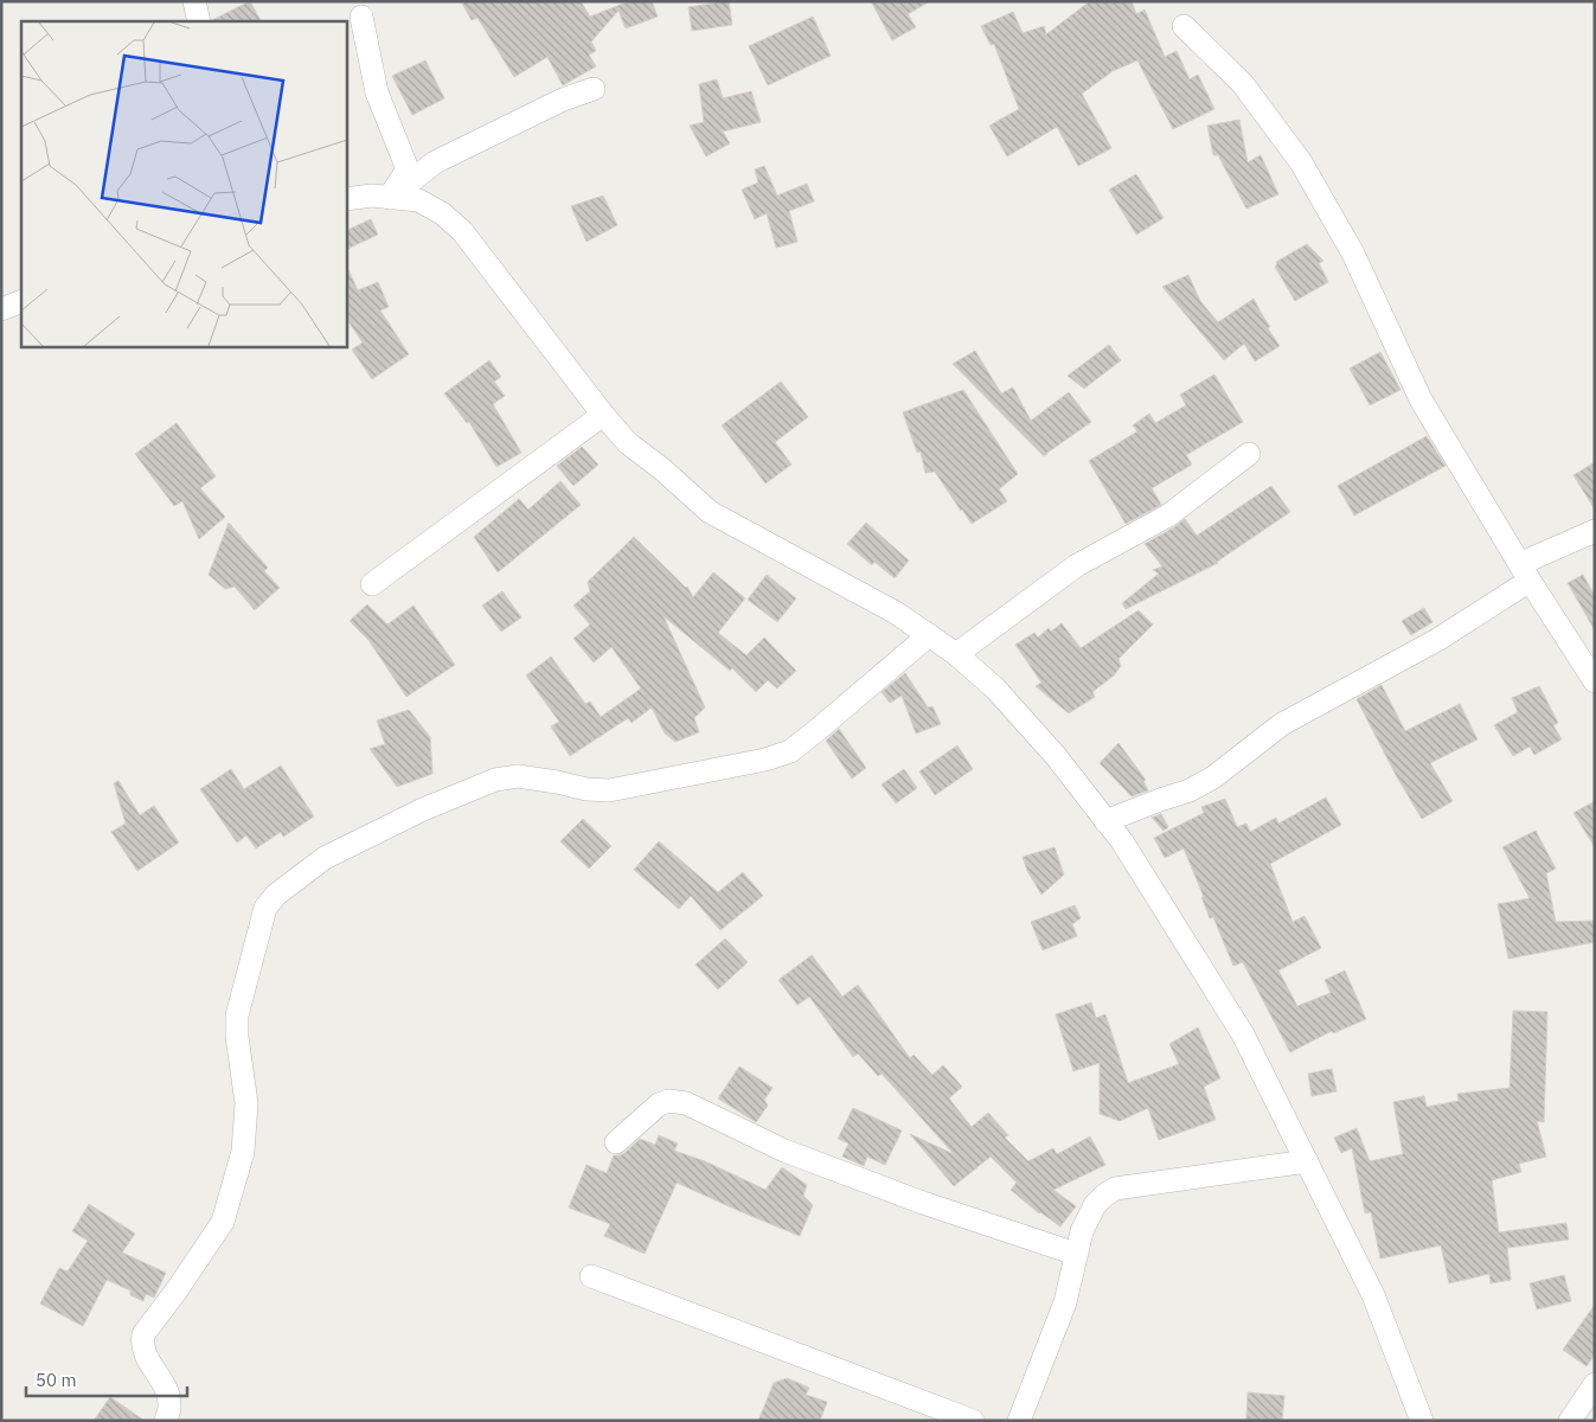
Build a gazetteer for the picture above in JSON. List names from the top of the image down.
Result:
{
  "scale_bar": "50 m"
}
